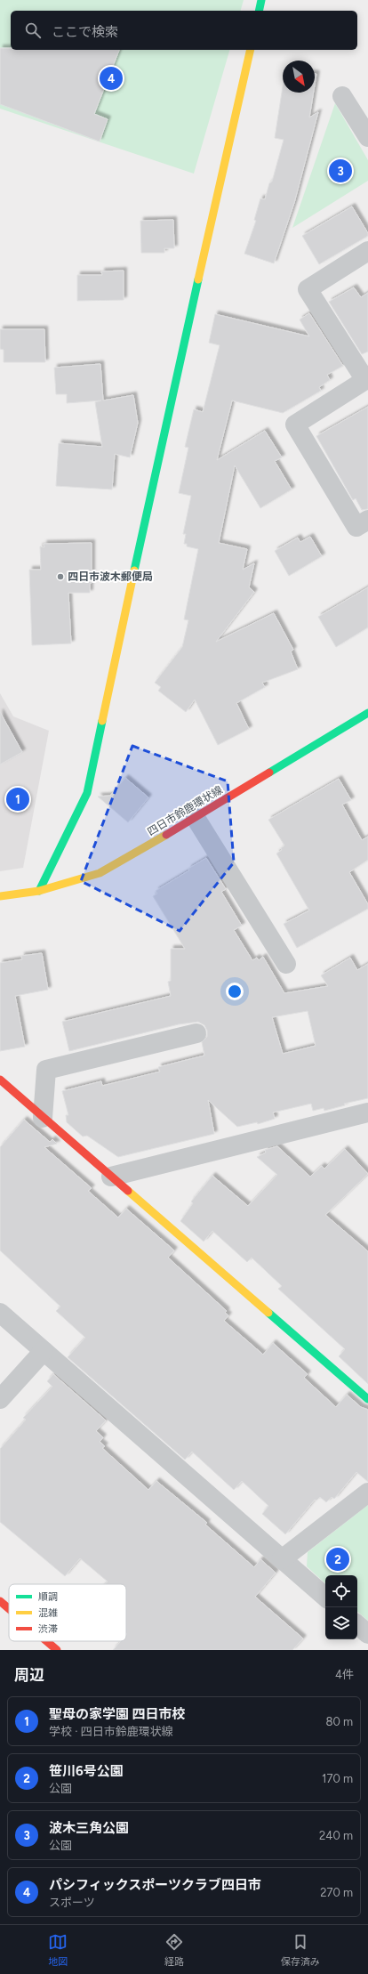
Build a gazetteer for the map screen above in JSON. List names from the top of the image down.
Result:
{
  "streets": {
    "street": ["四日市鈴鹿環状線"]
  },
  "places": ["四日市波木郵便局"],
  "legend": ["順調", "混雑", "渋滞"],
  "north": "bottom right",
  "page": {
    "search": "ここで検索",
    "pins": [
      "4",
      "3",
      "1",
      "2"
    ],
    "heading": ["周辺", "4件"],
    "list": [
      {
        "mark": "1",
        "name": "聖母の家学園 四日市校",
        "note": "学校 · 四日市鈴鹿環状線",
        "value": "80 m"
      },
      {
        "mark": "2",
        "name": "笹川6号公園",
        "note": "公園",
        "value": "170 m"
      },
      {
        "mark": "3",
        "name": "波木三角公園",
        "note": "公園",
        "value": "240 m"
      },
      {
        "mark": "4",
        "name": "パシフィックスポーツクラブ四日市",
        "note": "スポーツ",
        "value": "270 m"
      }
    ],
    "nav": ["地図", "経路", "保存済み"]
  }
}
